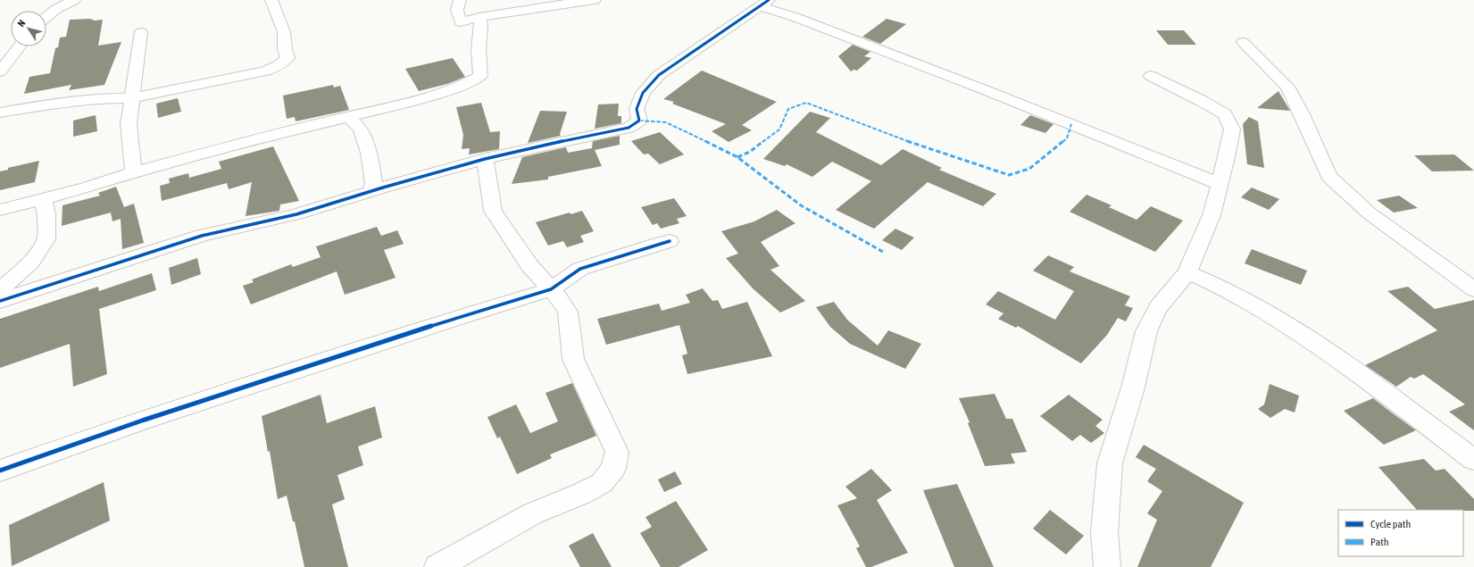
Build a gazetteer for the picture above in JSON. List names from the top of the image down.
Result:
{
  "legend": ["Cycle path", "Path"],
  "north": "top left"
}
